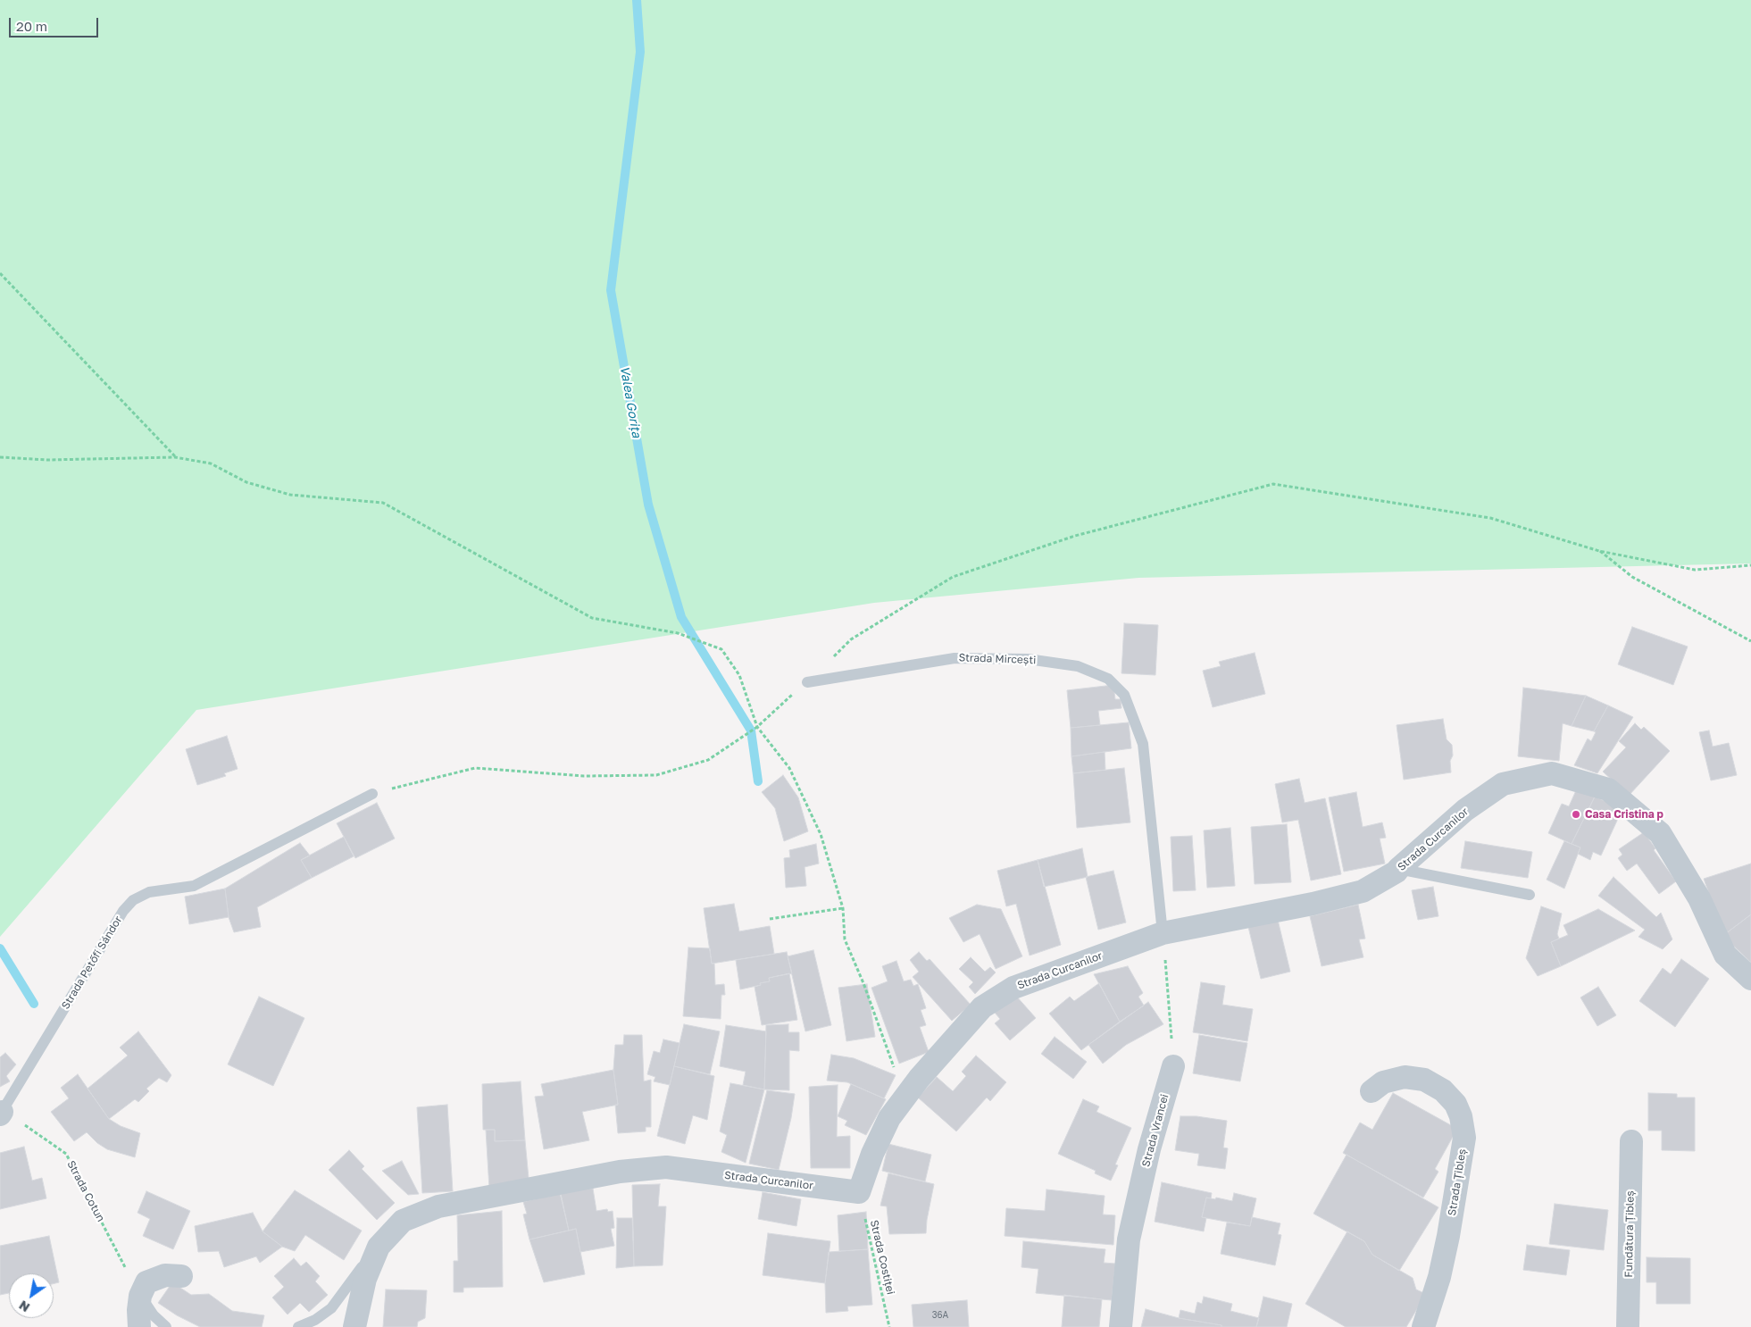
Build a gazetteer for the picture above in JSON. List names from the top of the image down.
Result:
{
  "streets": {
    "street": [
      "Strada Curcanilor",
      "Strada Vrancei",
      "Strada Țibleș",
      "Fundătura Țibleș"
    ],
    "lane": ["Strada Mircești", "Strada Petőfi Sándor"],
    "path": ["Strada Cotun", "Strada Costiței"]
  },
  "crossings": [
    ["Strada Mircești", "Strada Curcanilor"],
    ["Strada Curcanilor", "Strada Costiței"],
    ["Strada Petőfi Sándor", "Strada Cotun"]
  ],
  "water": ["Valea Gorița"],
  "places": ["Casa Cristina p"],
  "house_numbers": ["36A"],
  "scale_bar": "20 m",
  "north": "bottom left"
}
